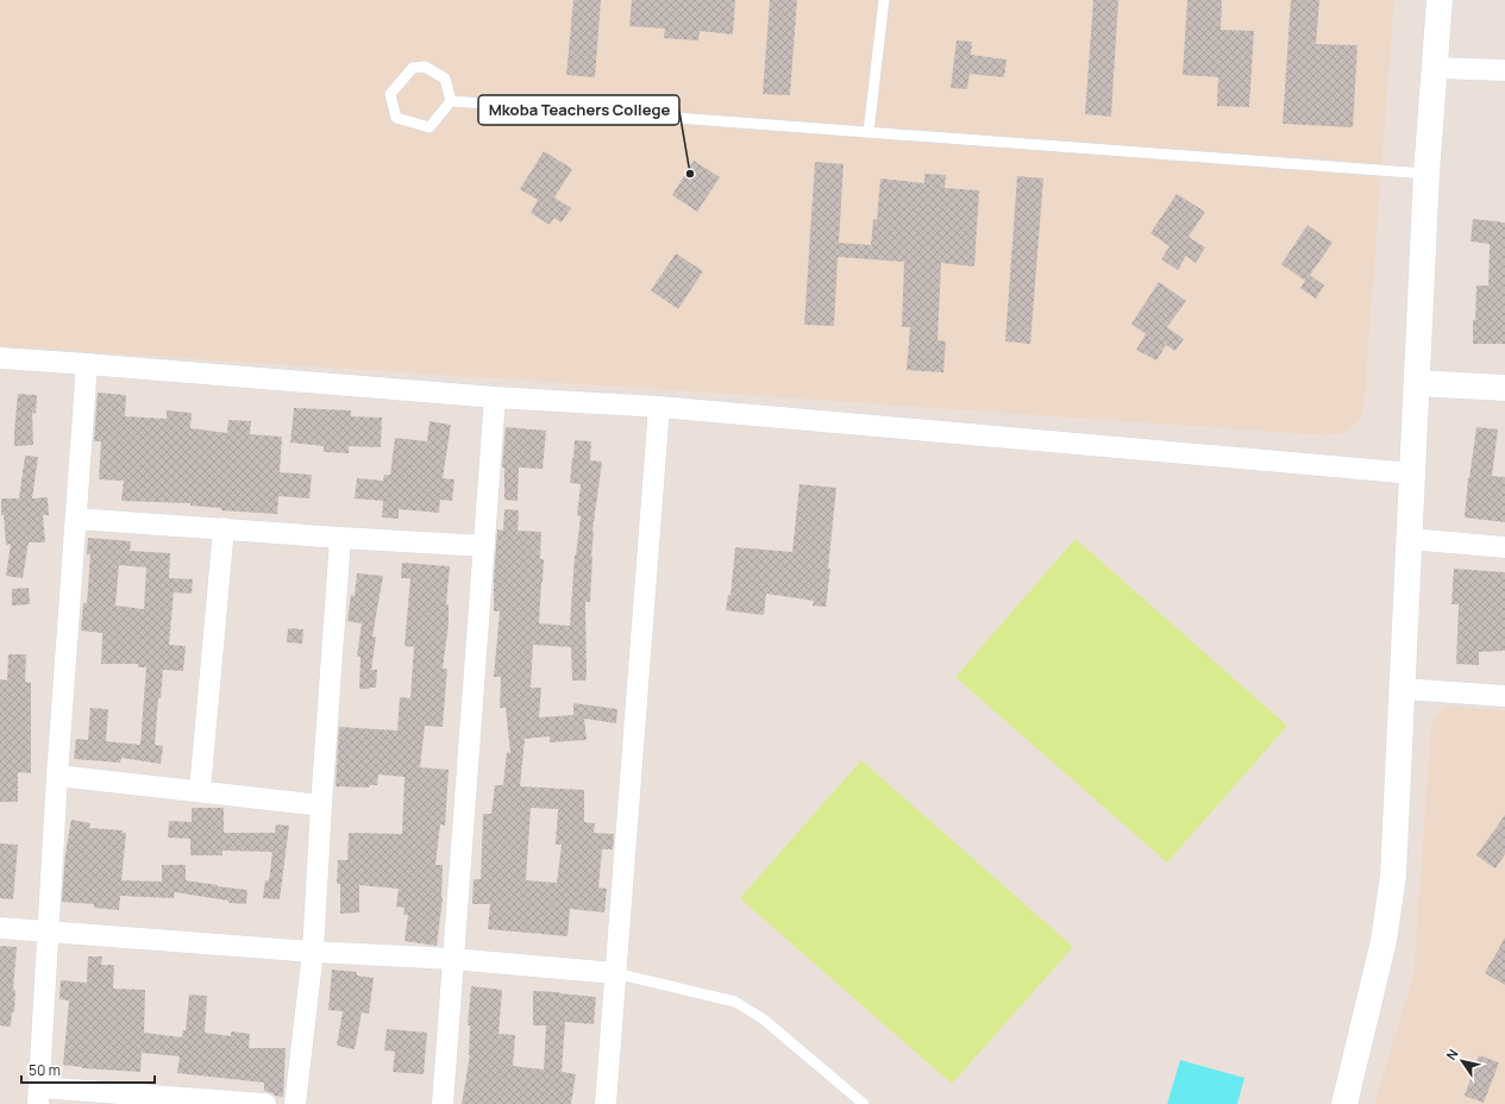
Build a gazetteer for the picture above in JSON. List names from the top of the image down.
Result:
{
  "places": ["Mkoba Teachers College"],
  "scale_bar": "50 m",
  "north": "top left"
}
